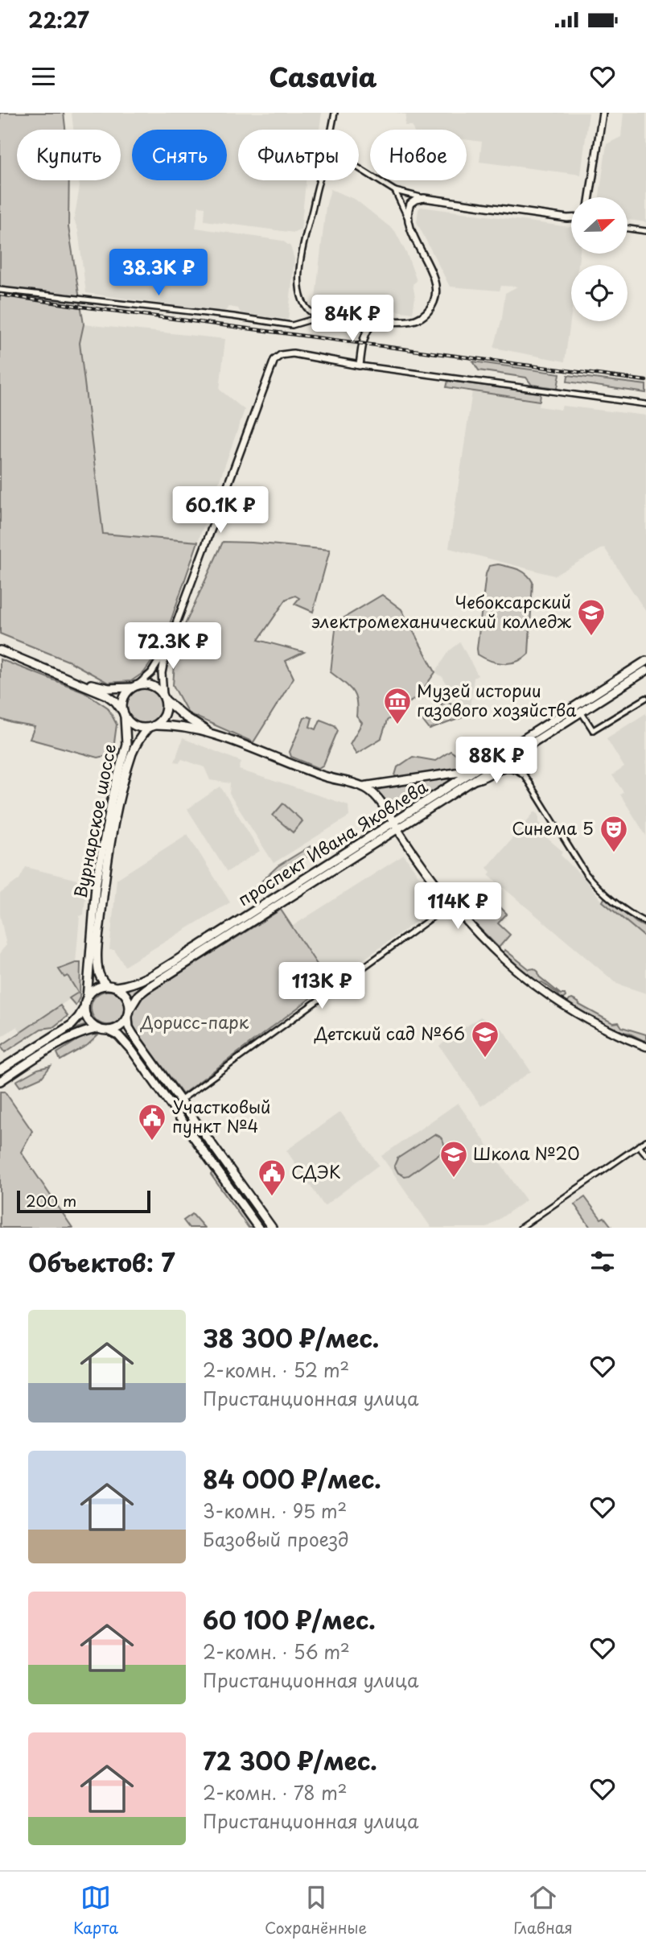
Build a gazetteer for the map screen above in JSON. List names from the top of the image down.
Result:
{
  "streets": {
    "main road": ["Вурнарское шоссе", "проспект Ивана Яковлева"]
  },
  "crossings": [
    ["Вурнарское шоссе", "проспект Ивана Яковлева"]
  ],
  "parks": ["Дорисс-парк"],
  "places": {
    "school or university": ["Чебоксарский электромеханический колледж", "Детский сад №66", "Школа №20"],
    "museum": ["Музей истории газового хозяйства"],
    "theatre": ["Синема 5"],
    "public building": ["Участковый пункт №4", "СДЭК"]
  },
  "scale_bar": "200 m",
  "north": "right",
  "page": {
    "status": "22:27",
    "header": "Casavia",
    "chip": [
      "Купить",
      "Снять",
      "Фильтры",
      "Новое"
    ],
    "price": [
      "38.3K ₽",
      "84K ₽",
      "60.1K ₽",
      "72.3K ₽",
      "88K ₽",
      "114K ₽",
      "113K ₽"
    ],
    "scale": "200 m",
    "heading": "Объектов: 7",
    "list": [
      {
        "name": "38 300 ₽/мес.",
        "note": "2-комн. · 52 m² · Пристанционная улица"
      },
      {
        "name": "84 000 ₽/мес.",
        "note": "3-комн. · 95 m² · Базовый проезд"
      },
      {
        "name": "60 100 ₽/мес.",
        "note": "2-комн. · 56 m² · Пристанционная улица"
      },
      {
        "name": "72 300 ₽/мес.",
        "note": "2-комн. · 78 m² · Пристанционная улица"
      }
    ],
    "tabs": ["Карта", "Сохранённые", "Главная"]
  }
}
